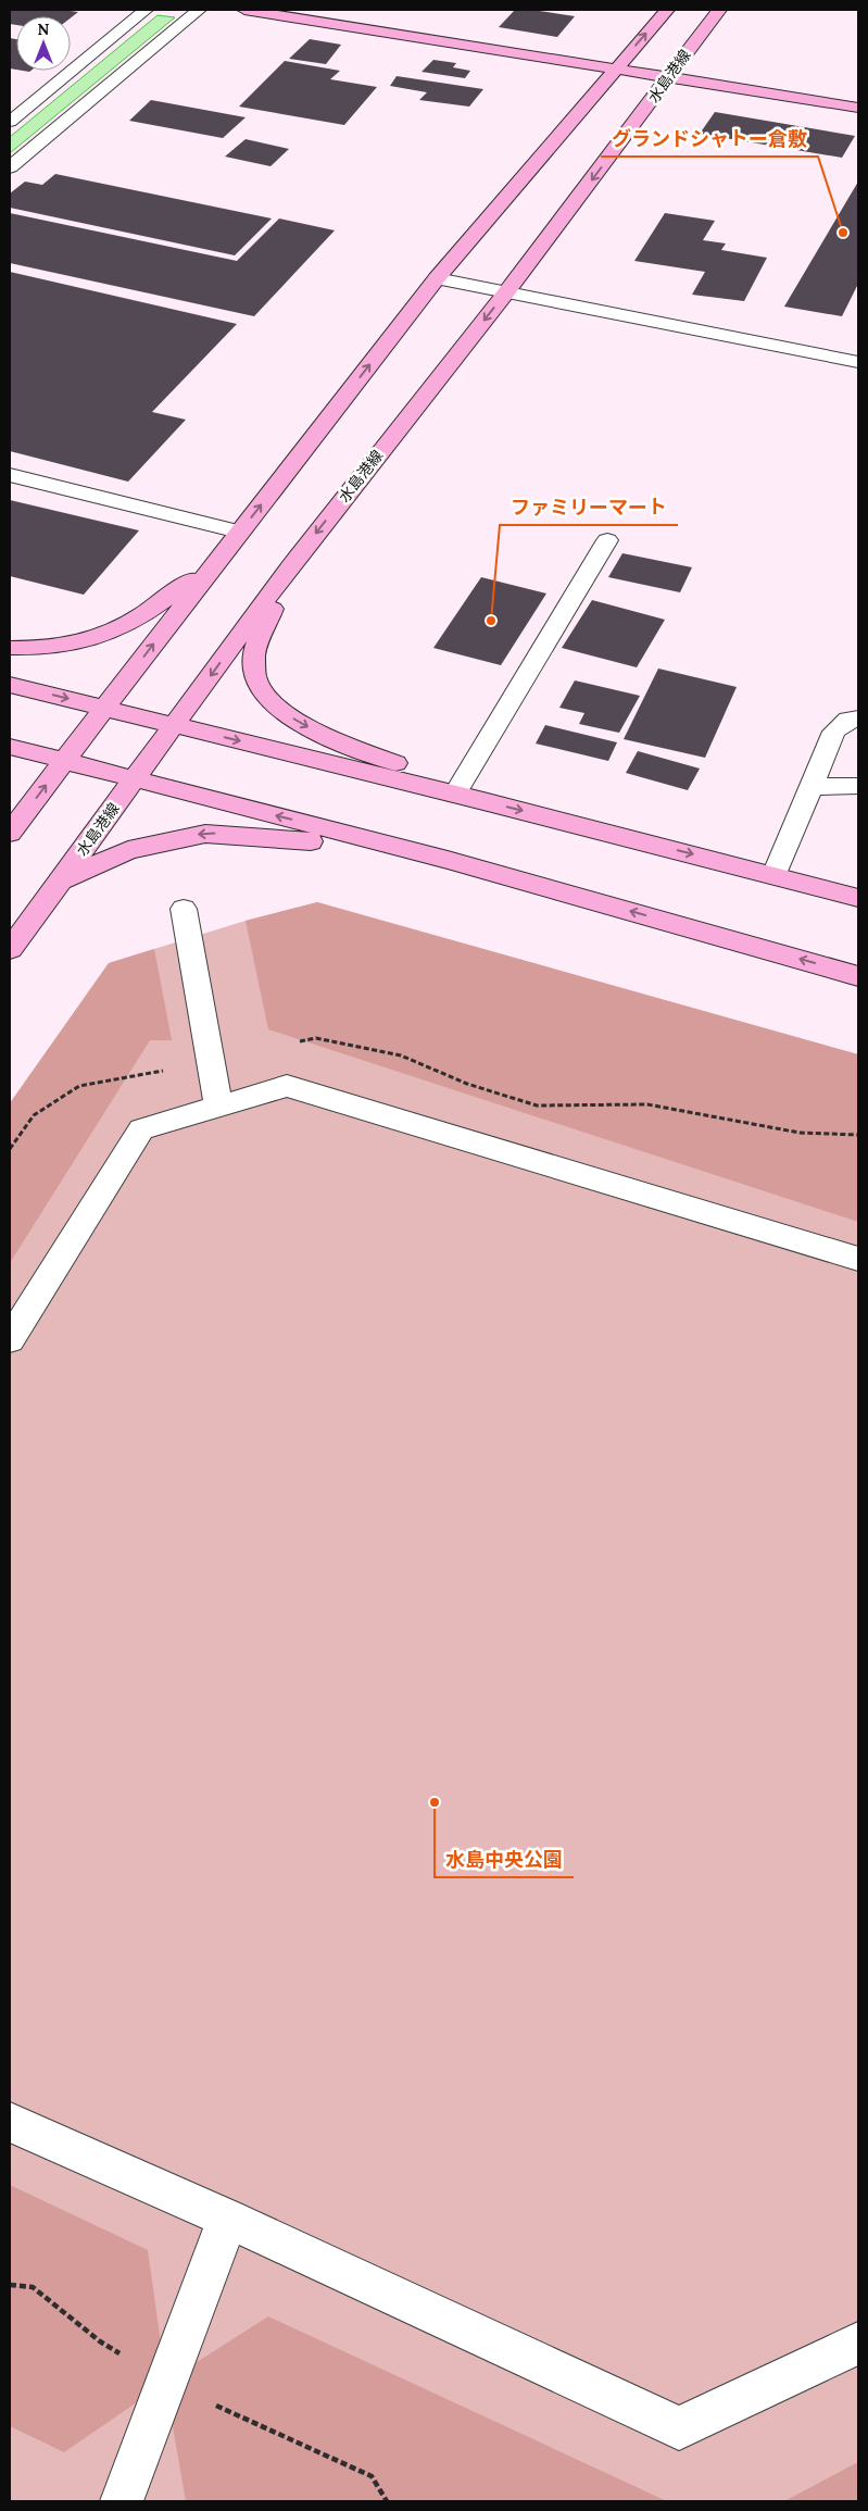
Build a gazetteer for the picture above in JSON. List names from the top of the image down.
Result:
{
  "streets": {
    "main road": ["水島港線"]
  },
  "places": ["グランドシャトー倉敷", "ファミリーマート", "水島中央公園"],
  "north": "top"
}
